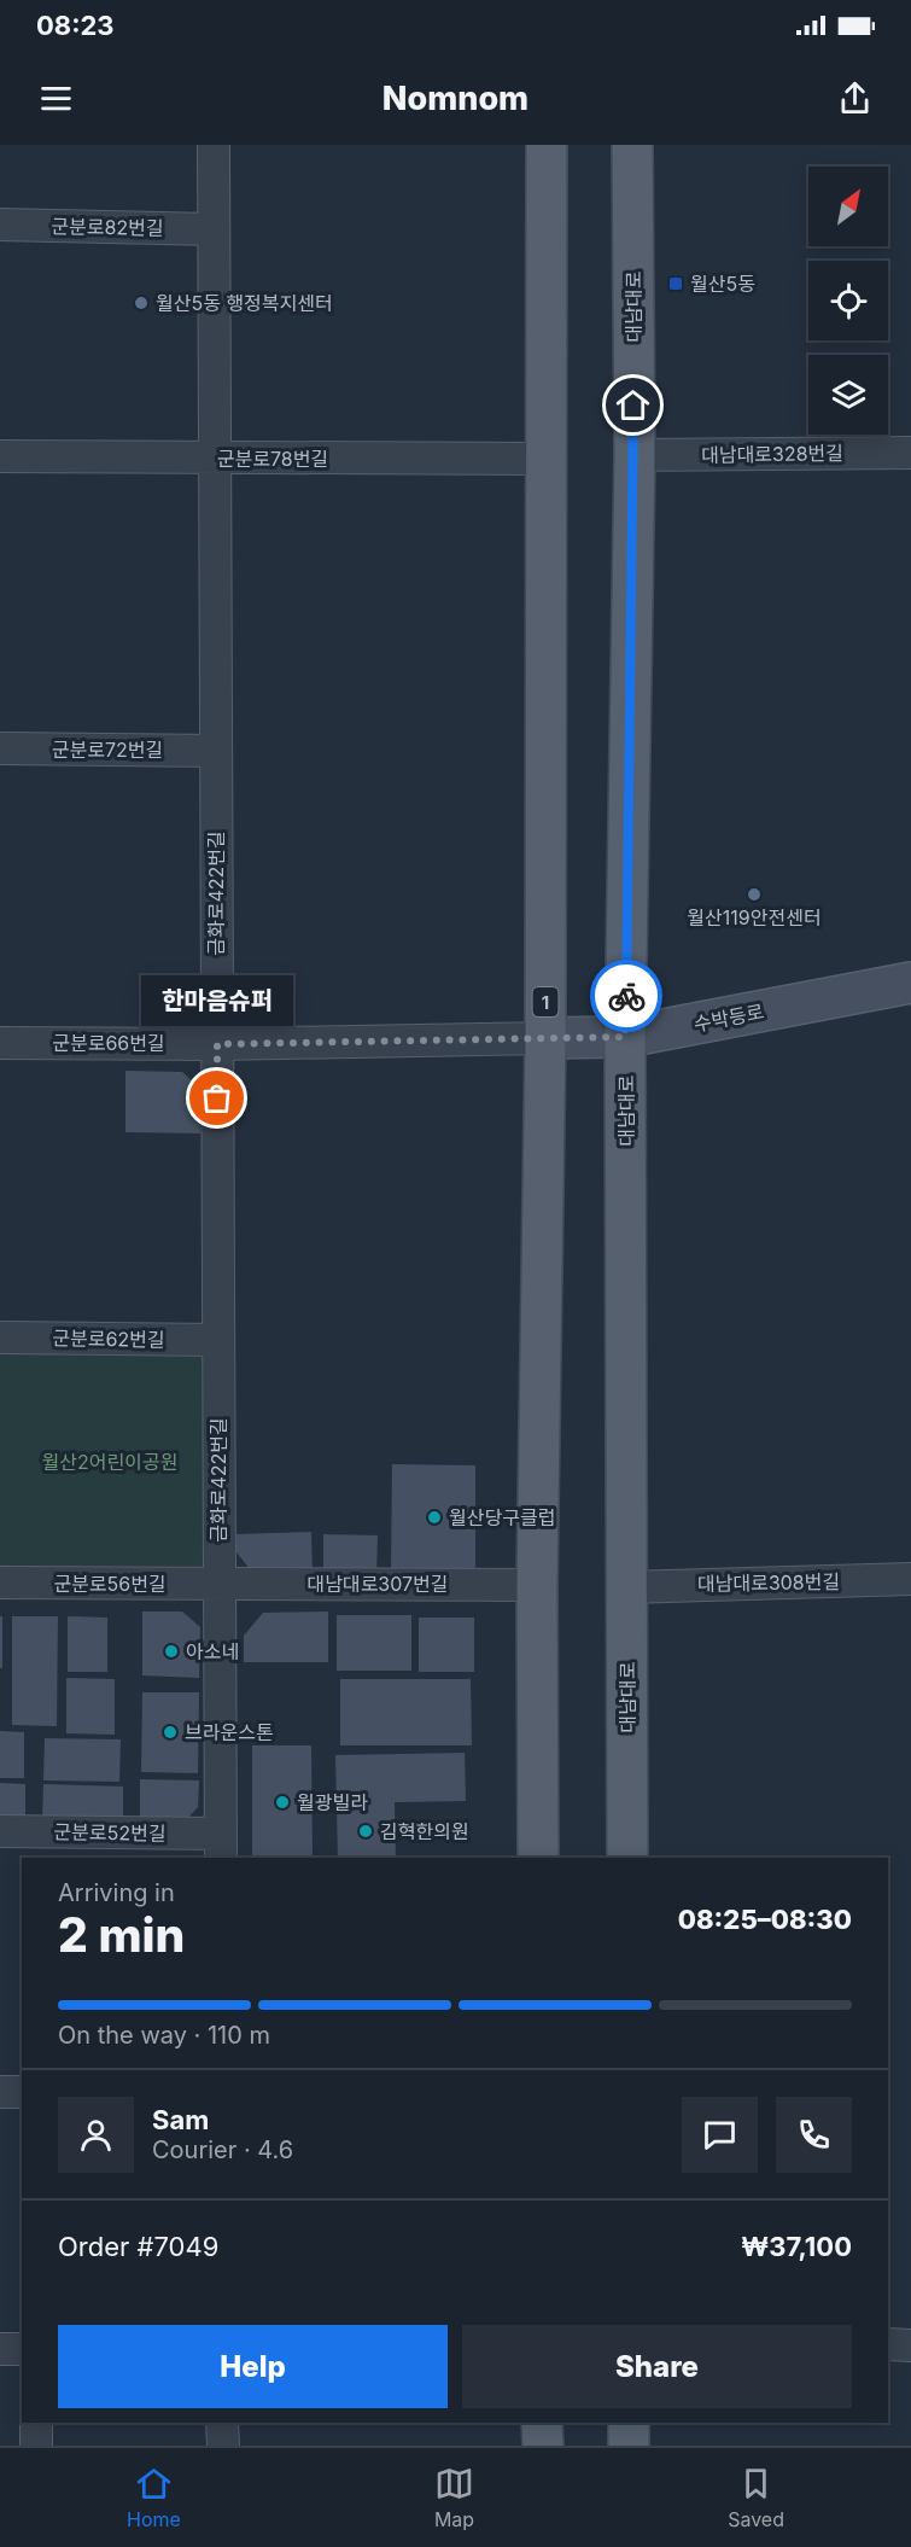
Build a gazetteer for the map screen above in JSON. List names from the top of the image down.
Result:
{
  "streets": {
    "main road": ["대남대로", "1"],
    "street": [
      "군분로82번길",
      "대남대로328번길",
      "군분로78번길",
      "군분로72번길",
      "금화로422번길",
      "수박등로",
      "군분로66번길",
      "군분로62번길",
      "대남대로308번길",
      "군분로56번길",
      "대남대로307번길",
      "군분로52번길"
    ]
  },
  "crossings": [
    ["군분로82번길", "금화로422번길"],
    ["대남대로", "대남대로328번길"],
    ["대남대로", "수박등로"],
    ["대남대로", "대남대로308번길"],
    ["군분로78번길", "금화로422번길"],
    ["군분로78번길", "1"],
    ["군분로72번길", "금화로422번길"],
    ["금화로422번길", "군분로66번길"],
    ["금화로422번길", "군분로62번길"],
    ["금화로422번길", "군분로56번길"],
    ["금화로422번길", "대남대로307번길"],
    ["금화로422번길", "군분로52번길"],
    ["1", "수박등로"],
    ["1", "군분로66번길"],
    ["1", "대남대로307번길"],
    ["수박등로", "군분로66번길"],
    ["군분로56번길", "대남대로307번길"]
  ],
  "parks": ["월산2어린이공원"],
  "places": {
    "transit": ["월산5동"],
    "other": [
      "월산5동 행정복지센터",
      "월산119안전센터",
      "한마음슈퍼",
      "월산당구클럽",
      "아소네",
      "브라운스톤",
      "월광빌라",
      "김혁한의원"
    ]
  },
  "north": "top right",
  "page": {
    "status": "08:23",
    "header": "Nomnom",
    "bubble": "한마음슈퍼",
    "heading": ["2 min", "Arriving in", "08:25–08:30"],
    "panel": [
      "Sam",
      "Courier · 4.6",
      "Order #7049",
      "₩37,100"
    ],
    "bar": "On the way · 110 m",
    "buttons": ["Help", "Share"],
    "tabs": ["Home", "Map", "Saved"]
  }
}
